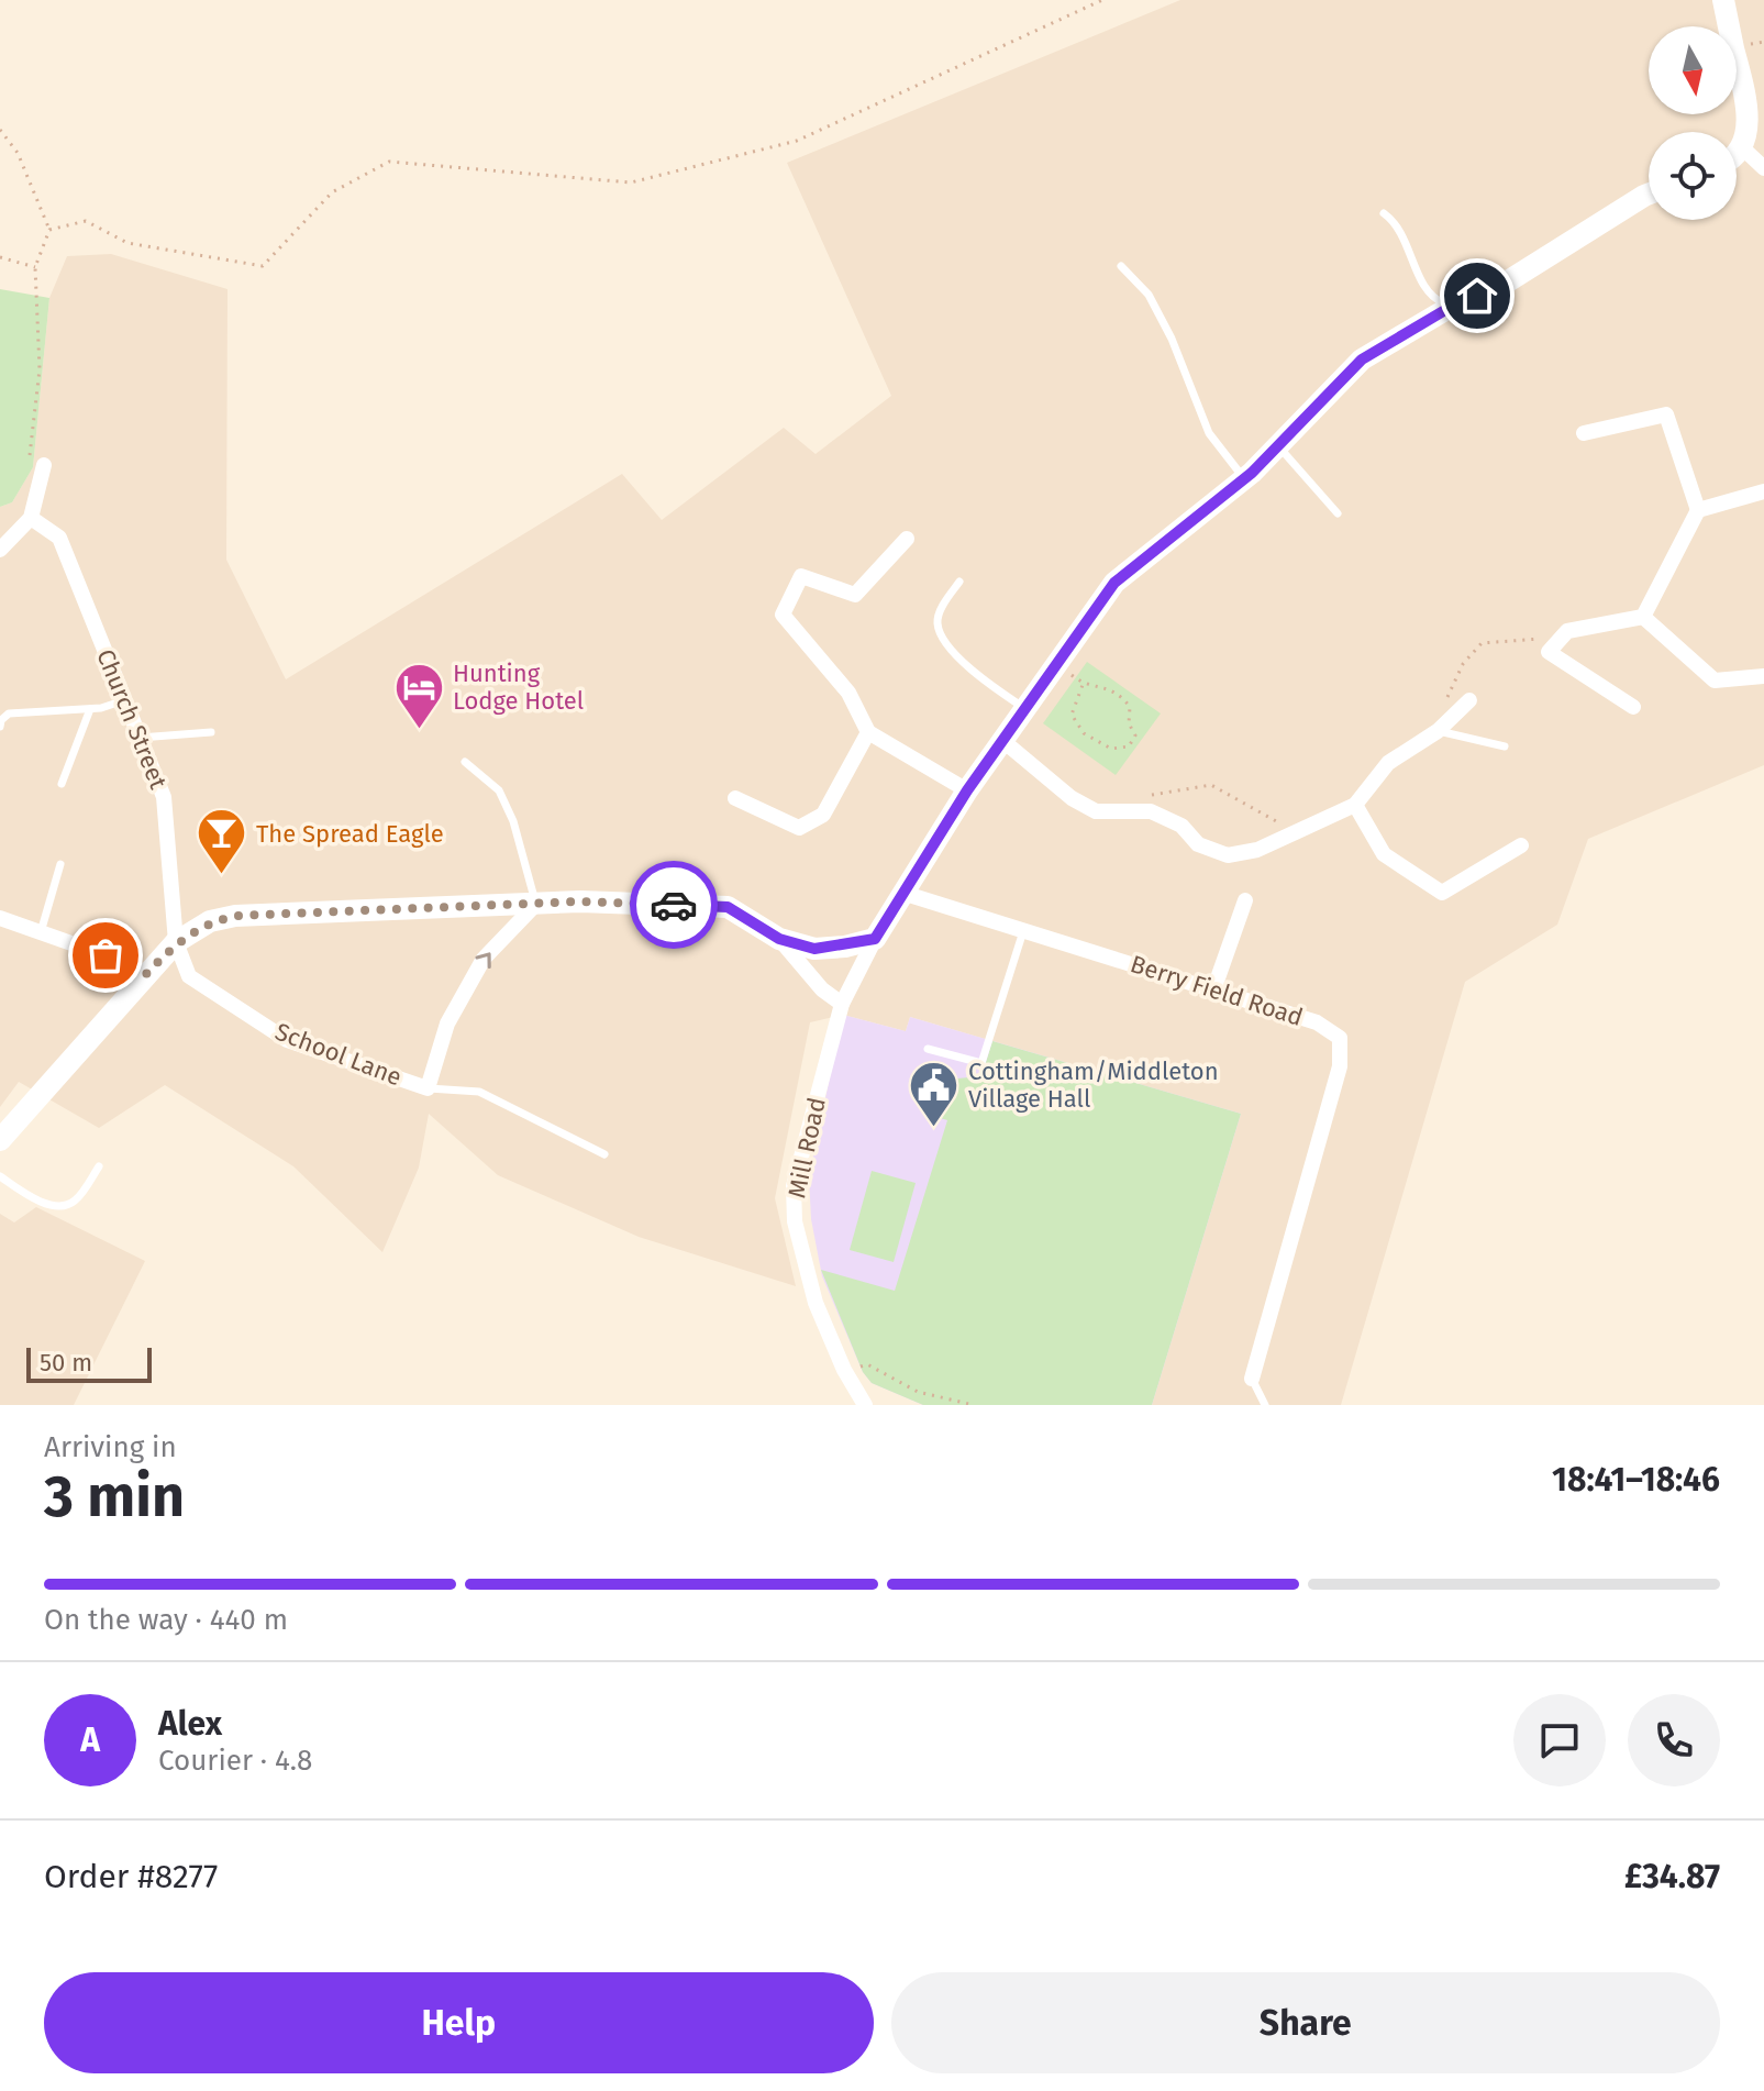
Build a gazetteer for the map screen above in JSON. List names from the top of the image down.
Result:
{
  "streets": {
    "street": [
      "Church Street",
      "Berry Field Road",
      "School Lane",
      "Mill Road"
    ]
  },
  "crossings": [
    ["Church Street", "School Lane"]
  ],
  "one_way": ["School Lane"],
  "places": {
    "hotel": ["Hunting Lodge Hotel"],
    "bar": ["The Spread Eagle"],
    "public building": ["Cottingham/Middleton Village Hall"]
  },
  "scale_bar": "50 m",
  "north": "bottom",
  "page": {
    "scale": "50 m",
    "heading": ["3 min", "Arriving in", "18:41–18:46"],
    "panel": [
      "Alex",
      "Courier · 4.8",
      "Order #8277",
      "£34.87"
    ],
    "bar": "On the way · 440 m",
    "round": "A",
    "buttons": ["Help", "Share"]
  }
}
